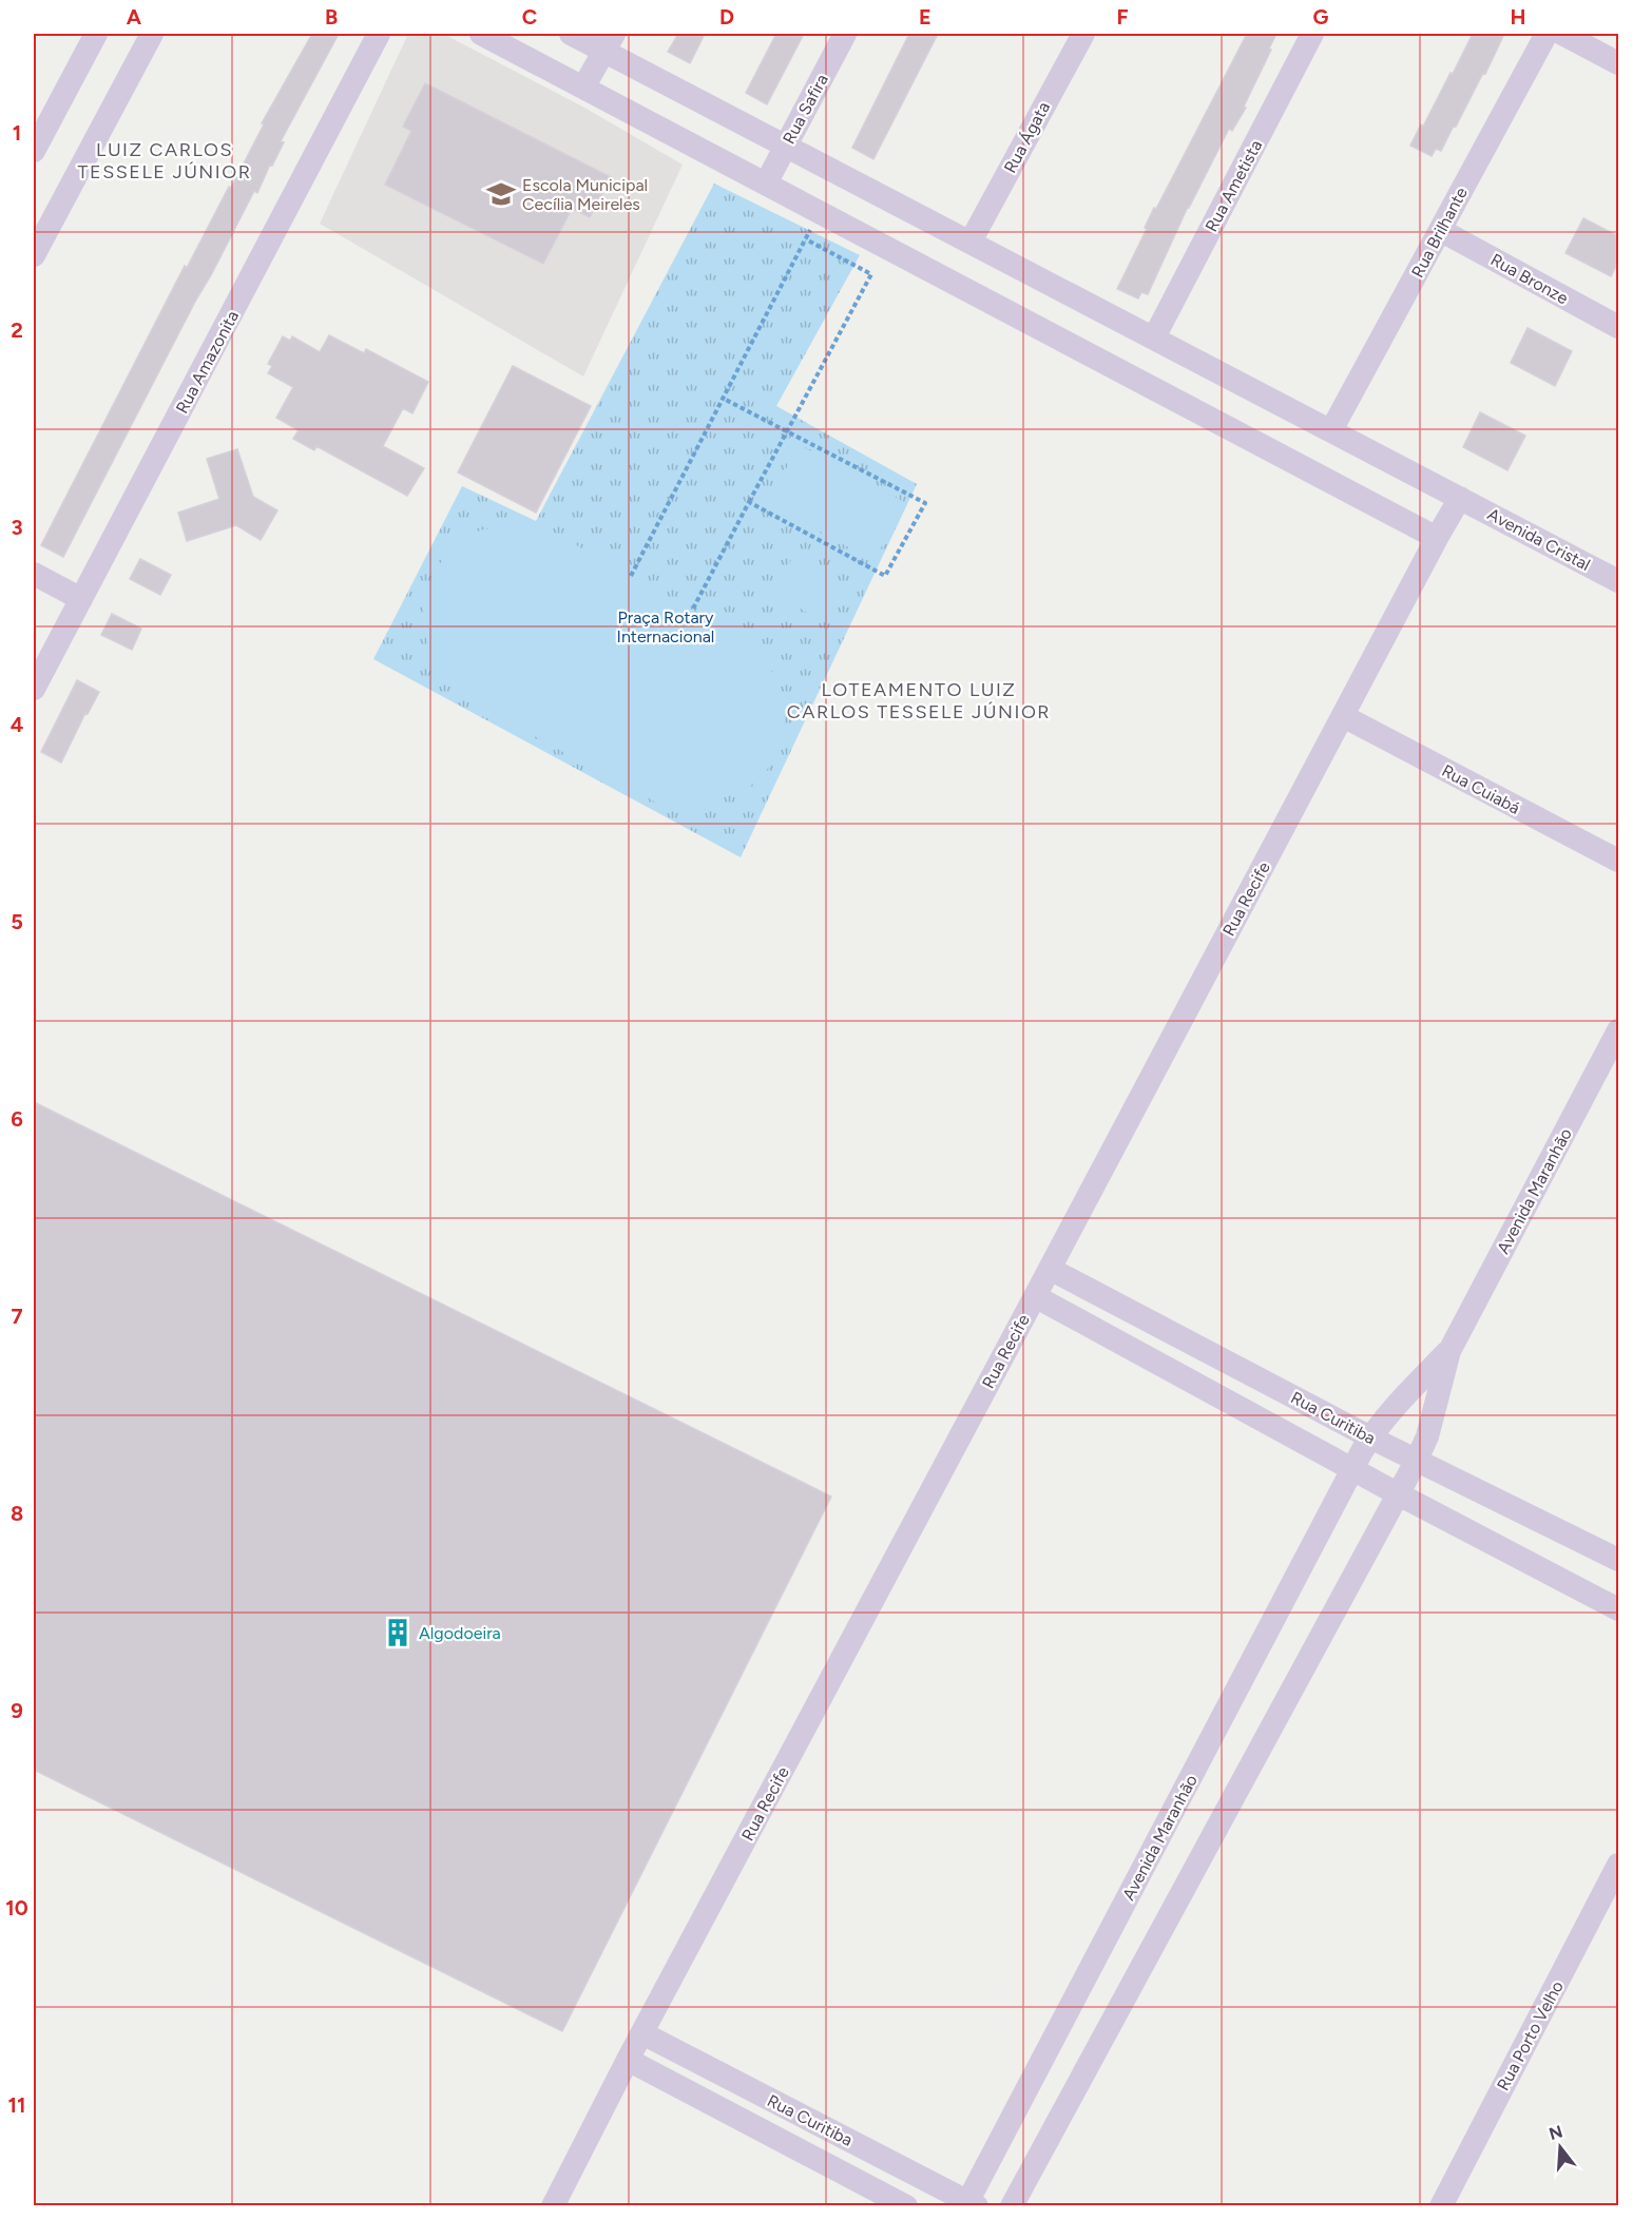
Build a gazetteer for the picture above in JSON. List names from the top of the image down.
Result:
{
  "streets": {
    "street": [
      "Rua Safira",
      "Rua Ágata",
      "Rua Ametista",
      "Rua Brilhante",
      "Rua Bronze",
      "Rua Amazonita",
      "Avenida Cristal",
      "Rua Cuiabá",
      "Rua Recife",
      "Avenida Maranhão",
      "Rua Curitiba",
      "Rua Porto Velho"
    ]
  },
  "crossings": [
    ["Rua Safira", "Avenida Cristal"],
    ["Rua Ágata", "Avenida Cristal"],
    ["Rua Ametista", "Avenida Cristal"],
    ["Rua Brilhante", "Rua Bronze"],
    ["Rua Brilhante", "Avenida Cristal"],
    ["Avenida Cristal", "Rua Recife"],
    ["Rua Cuiabá", "Rua Recife"],
    ["Rua Recife", "Rua Curitiba"],
    ["Avenida Maranhão", "Rua Curitiba"]
  ],
  "districts": ["LUIZ CARLOS TESSELE JÚNIOR", "LOTEAMENTO LUIZ CARLOS TESSELE JÚNIOR"],
  "parks": ["Praça Rotary Internacional"],
  "places": {
    "school or university": ["Escola Municipal Cecília Meireles"],
    "building": ["Algodoeira"]
  },
  "north": "top",
  "grid": {
    "columns": [
      "A",
      "B",
      "C",
      "D",
      "E",
      "F",
      "G",
      "H"
    ],
    "rows": [
      "1",
      "2",
      "3",
      "4",
      "5",
      "6",
      "7",
      "8",
      "9",
      "10",
      "11"
    ]
  }
}
